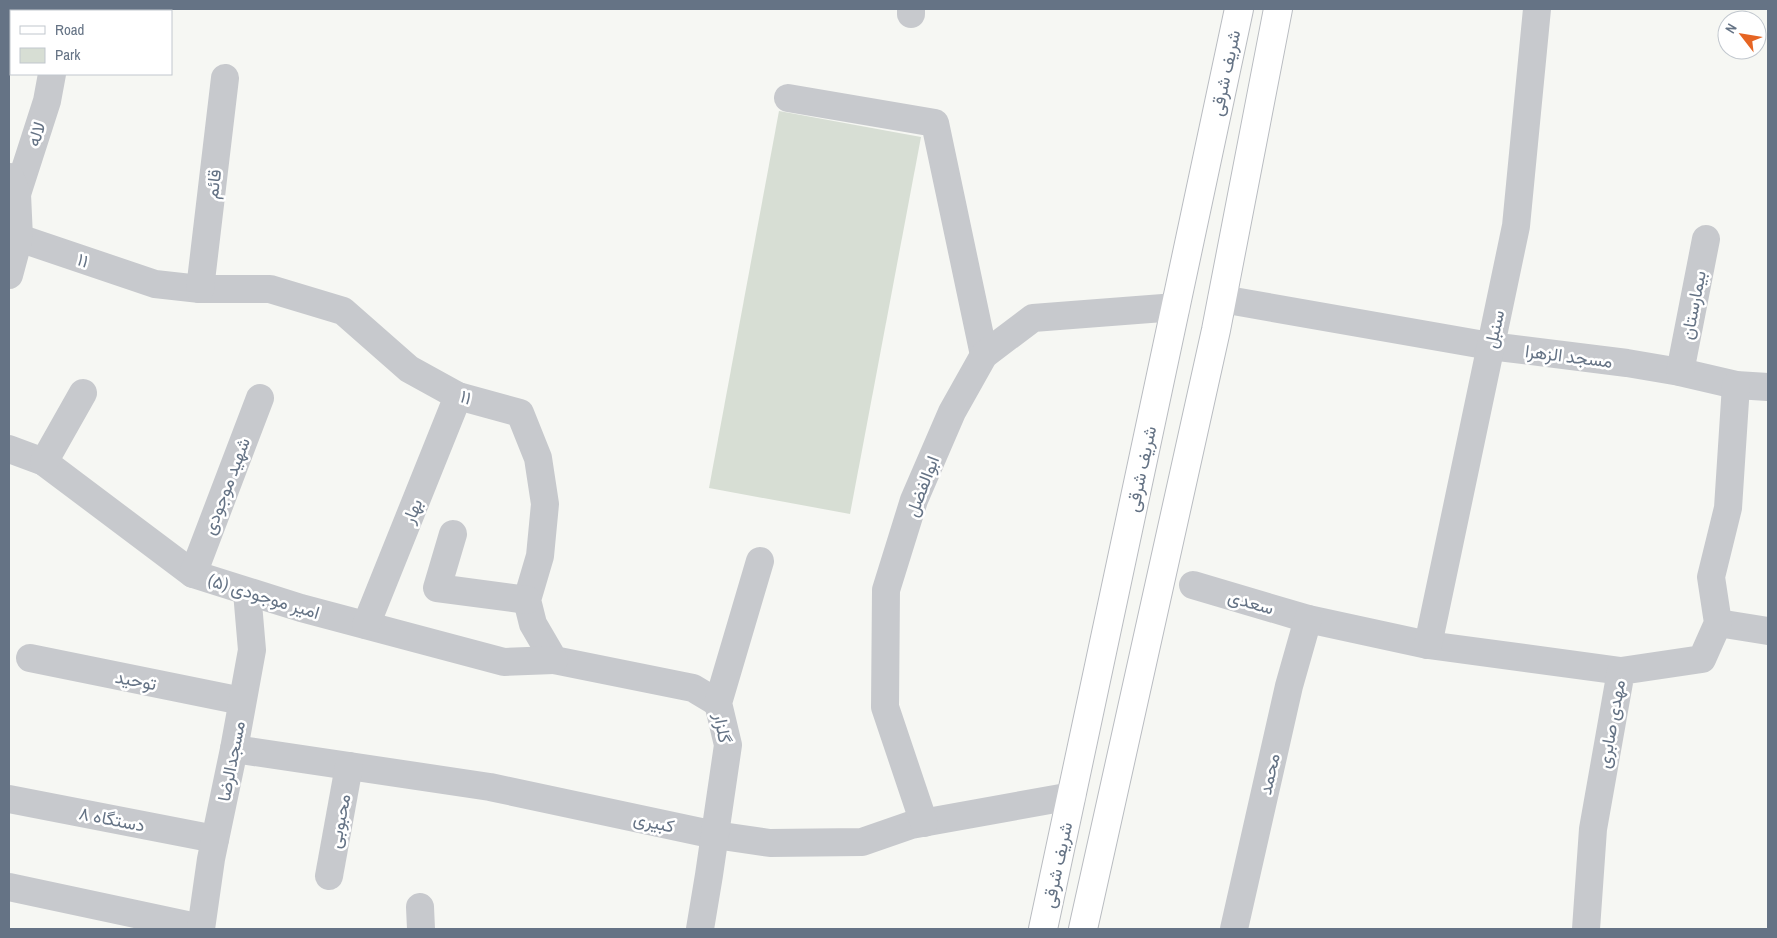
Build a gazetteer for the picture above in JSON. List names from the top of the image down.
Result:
{
  "streets": {
    "main road": ["شریف شرقی"],
    "street": [
      "لاله",
      "قائم",
      "۱۱",
      "بیمارستان",
      "سنبل",
      "مسجد الزهرا",
      "شهید موجودی",
      "ابوالفضل",
      "بهار",
      "امیر موجودی (۵)",
      "سعدی",
      "توحید",
      "مهدی صابری",
      "گلزار",
      "مسجدالرضا",
      "محمد",
      "۸ دستگاه",
      "محبوبی",
      "کبیری"
    ]
  },
  "crossings": [
    ["شریف شرقی", "ابوالفضل"],
    ["شریف شرقی", "کبیری"],
    ["لاله", "۱۱"],
    ["قائم", "۱۱"],
    ["۱۱", "بهار"],
    ["بیمارستان", "مسجد الزهرا"],
    ["سنبل", "مسجد الزهرا"],
    ["سنبل", "سعدی"],
    ["شهید موجودی", "امیر موجودی (۵)"],
    ["ابوالفضل", "کبیری"],
    ["بهار", "امیر موجودی (۵)"],
    ["امیر موجودی (۵)", "مسجدالرضا"],
    ["سعدی", "مهدی صابری"],
    ["سعدی", "محمد"],
    ["توحید", "مسجدالرضا"],
    ["گلزار", "کبیری"],
    ["مسجدالرضا", "۸ دستگاه"],
    ["مسجدالرضا", "کبیری"],
    ["محبوبی", "کبیری"]
  ],
  "legend": ["Road", "Park"],
  "north": "top left"
}
